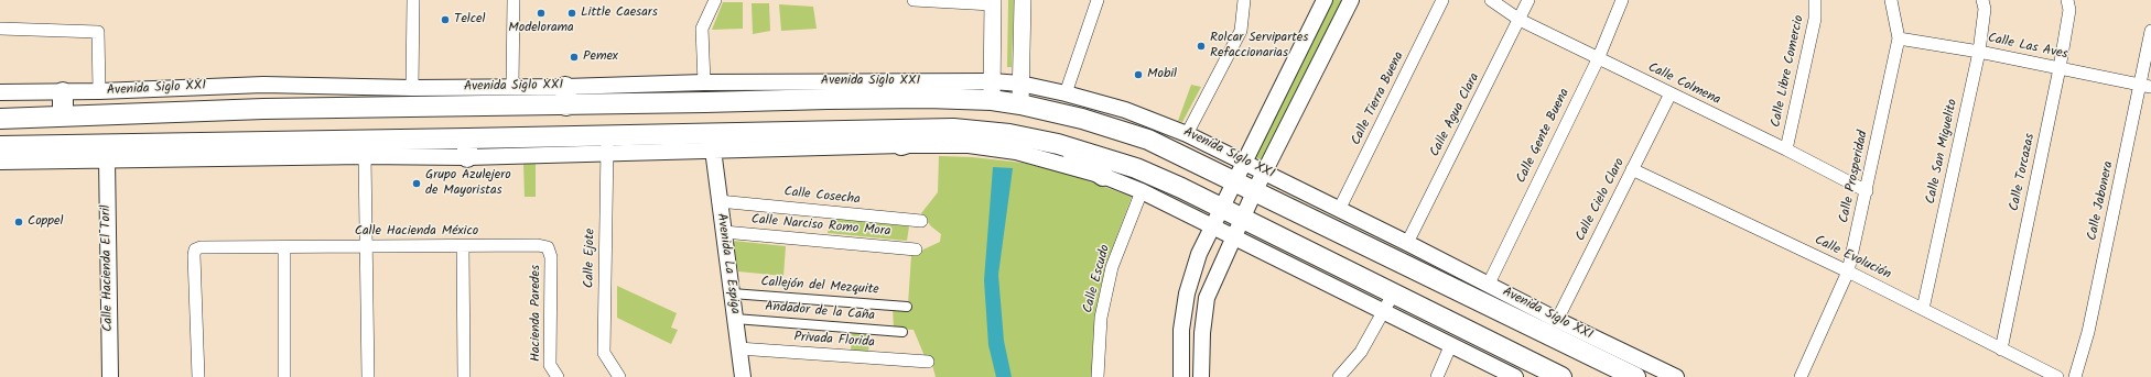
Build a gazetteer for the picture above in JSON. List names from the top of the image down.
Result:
{
  "streets": {
    "highway": ["Avenida Siglo XXI"],
    "street": [
      "Calle Las Aves",
      "Calle Libre Comercio",
      "Calle Colmena",
      "Calle Tierra Buena",
      "Calle Agua Clara",
      "Calle Gente Buena",
      "Calle San Miguelito",
      "Calle Torcazas",
      "Calle Prosperidad",
      "Calle Cosecha",
      "Calle Cielo Claro",
      "Calle Jabonera",
      "Calle Narciso Romo Mora",
      "Calle Hacienda México",
      "Calle Ejote",
      "Calle Evolución",
      "Avenida La Espiga",
      "Calle Hacienda El Toril",
      "Calle Escudo",
      "Callejón del Mezquite",
      "Andador de la Caña",
      "Hacienda Paredes",
      "Privada Florida"
    ]
  },
  "crossings": [
    ["Calle Las Aves", "Calle San Miguelito"],
    ["Calle Las Aves", "Calle Torcazas"],
    ["Calle Las Aves", "Calle Prosperidad"],
    ["Calle Las Aves", "Calle Jabonera"],
    ["Calle Libre Comercio", "Calle Colmena"],
    ["Avenida Siglo XXI", "Calle Tierra Buena"],
    ["Avenida Siglo XXI", "Calle Agua Clara"],
    ["Avenida Siglo XXI", "Calle Gente Buena"],
    ["Avenida Siglo XXI", "Calle Cielo Claro"],
    ["Calle Colmena", "Calle Agua Clara"],
    ["Calle Colmena", "Calle Gente Buena"],
    ["Calle Colmena", "Calle Prosperidad"],
    ["Calle Colmena", "Calle Cielo Claro"],
    ["Calle San Miguelito", "Calle Evolución"],
    ["Calle Torcazas", "Calle Evolución"],
    ["Calle Prosperidad", "Calle Evolución"],
    ["Calle Cosecha", "Avenida La Espiga"],
    ["Calle Cielo Claro", "Calle Evolución"],
    ["Calle Narciso Romo Mora", "Avenida La Espiga"],
    ["Calle Hacienda México", "Hacienda Paredes"],
    ["Avenida La Espiga", "Callejón del Mezquite"],
    ["Avenida La Espiga", "Andador de la Caña"],
    ["Avenida La Espiga", "Privada Florida"]
  ],
  "places": [
    "Modelorama",
    "Little Caesars",
    "Telcel",
    "Rolcar Servipartes Refaccionarias",
    "Pemex",
    "Mobil",
    "Grupo Azulejero de Mayoristas",
    "Coppel"
  ]
}
